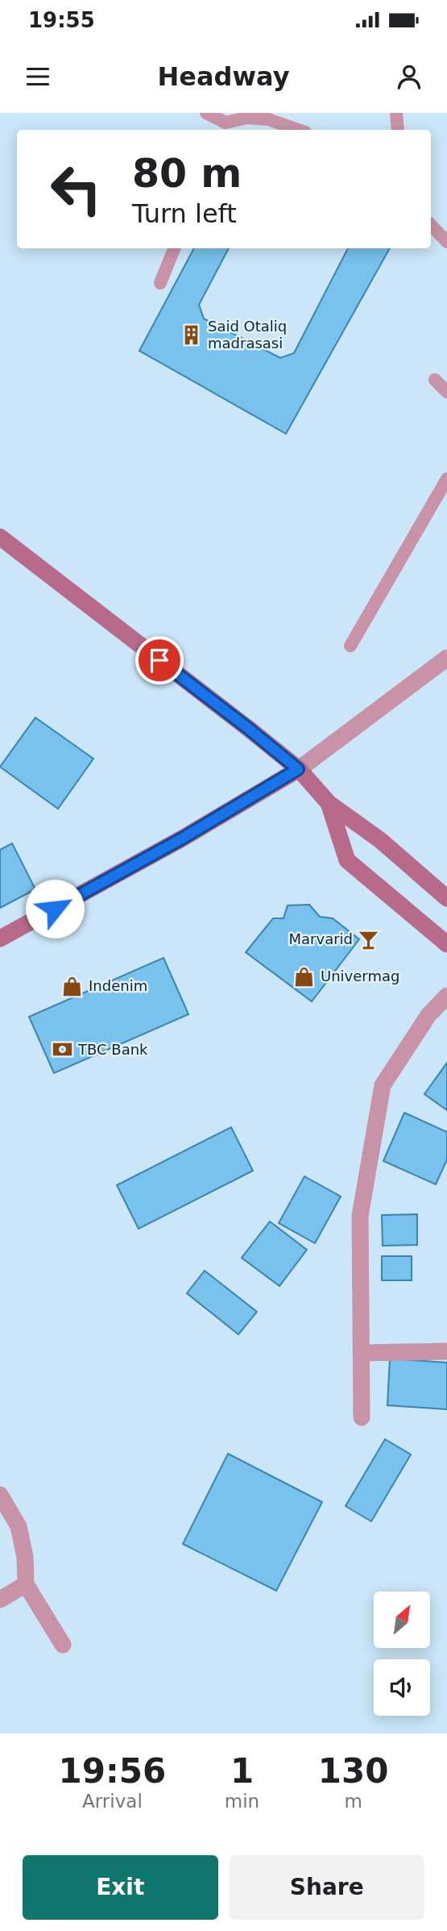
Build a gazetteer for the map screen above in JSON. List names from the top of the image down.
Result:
{
  "places": {
    "building": ["Said Otaliq madrasasi"],
    "bar": ["Marvarid"],
    "shop": ["Univermag", "Indenim"],
    "bank": ["TBC Bank"]
  },
  "north": "top right",
  "page": {
    "status": "19:55",
    "header": "Headway",
    "turn": ["80 m", "Turn left"],
    "eta": [
      "19:56",
      "Arrival",
      "1",
      "min",
      "130",
      "m"
    ],
    "buttons": ["Exit", "Share"]
  }
}
